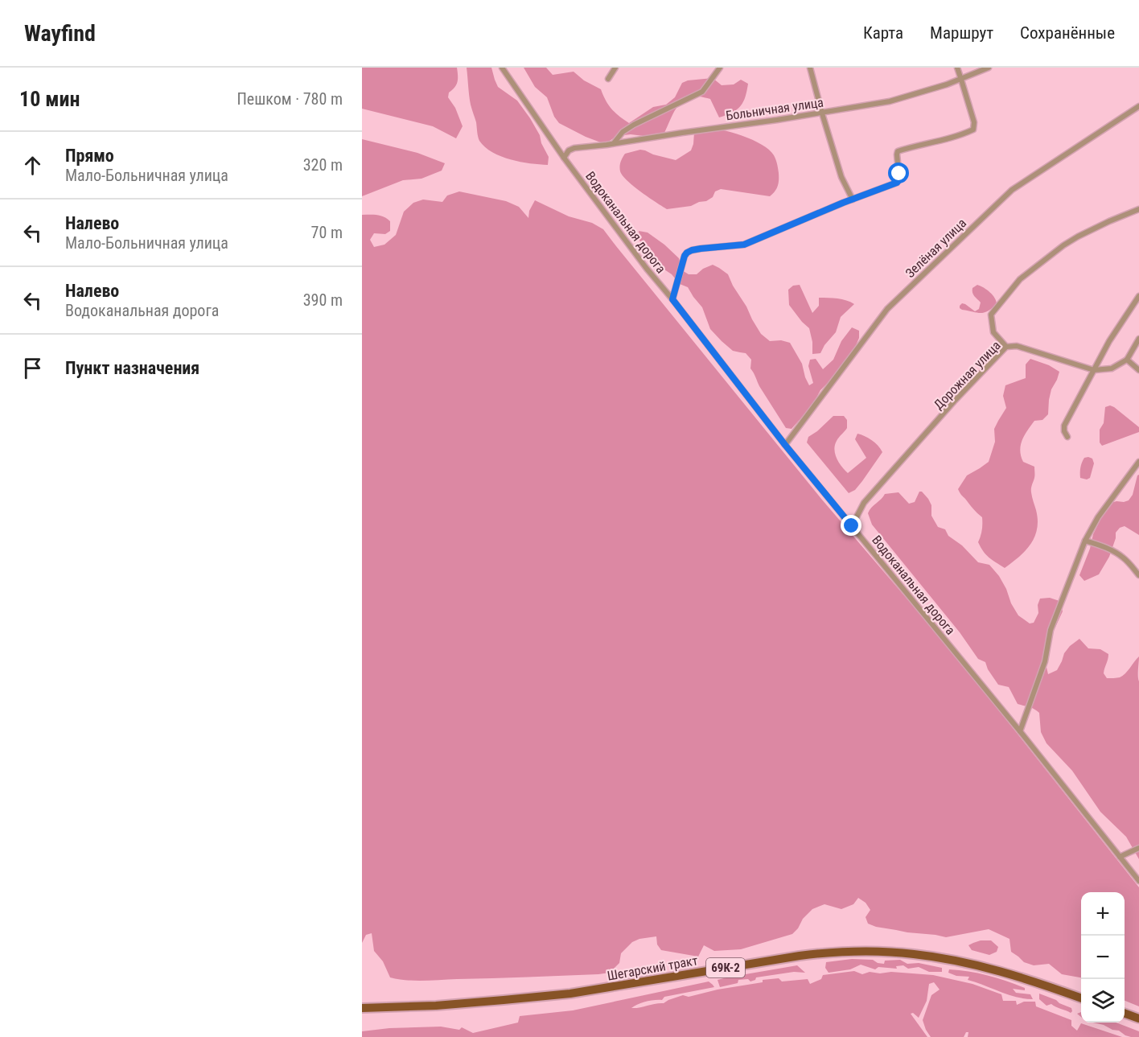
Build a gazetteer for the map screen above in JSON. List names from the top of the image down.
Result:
{
  "streets": {
    "main road": ["Шегарский тракт", "69К-2"],
    "street": [
      "Больничная улица",
      "Водоканальная дорога",
      "Зелёная улица",
      "Дорожная улица"
    ]
  },
  "crossings": [
    ["Больничная улица", "Водоканальная дорога"],
    ["Водоканальная дорога", "Зелёная улица"],
    ["Водоканальная дорога", "Дорожная улица"]
  ],
  "page": {
    "header": "Wayfind",
    "nav": ["Карта", "Маршрут", "Сохранённые"],
    "heading": ["10 мин", "Пешком · 780 m"],
    "list": [
      ["Прямо", "Мало-Больничная улица", "320 m"],
      ["Налево", "Мало-Больничная улица", "70 m"],
      ["Налево", "Водоканальная дорога", "390 m"],
      "Пункт назначения"
    ],
    "map_buttons": ["+", "−"]
  }
}
